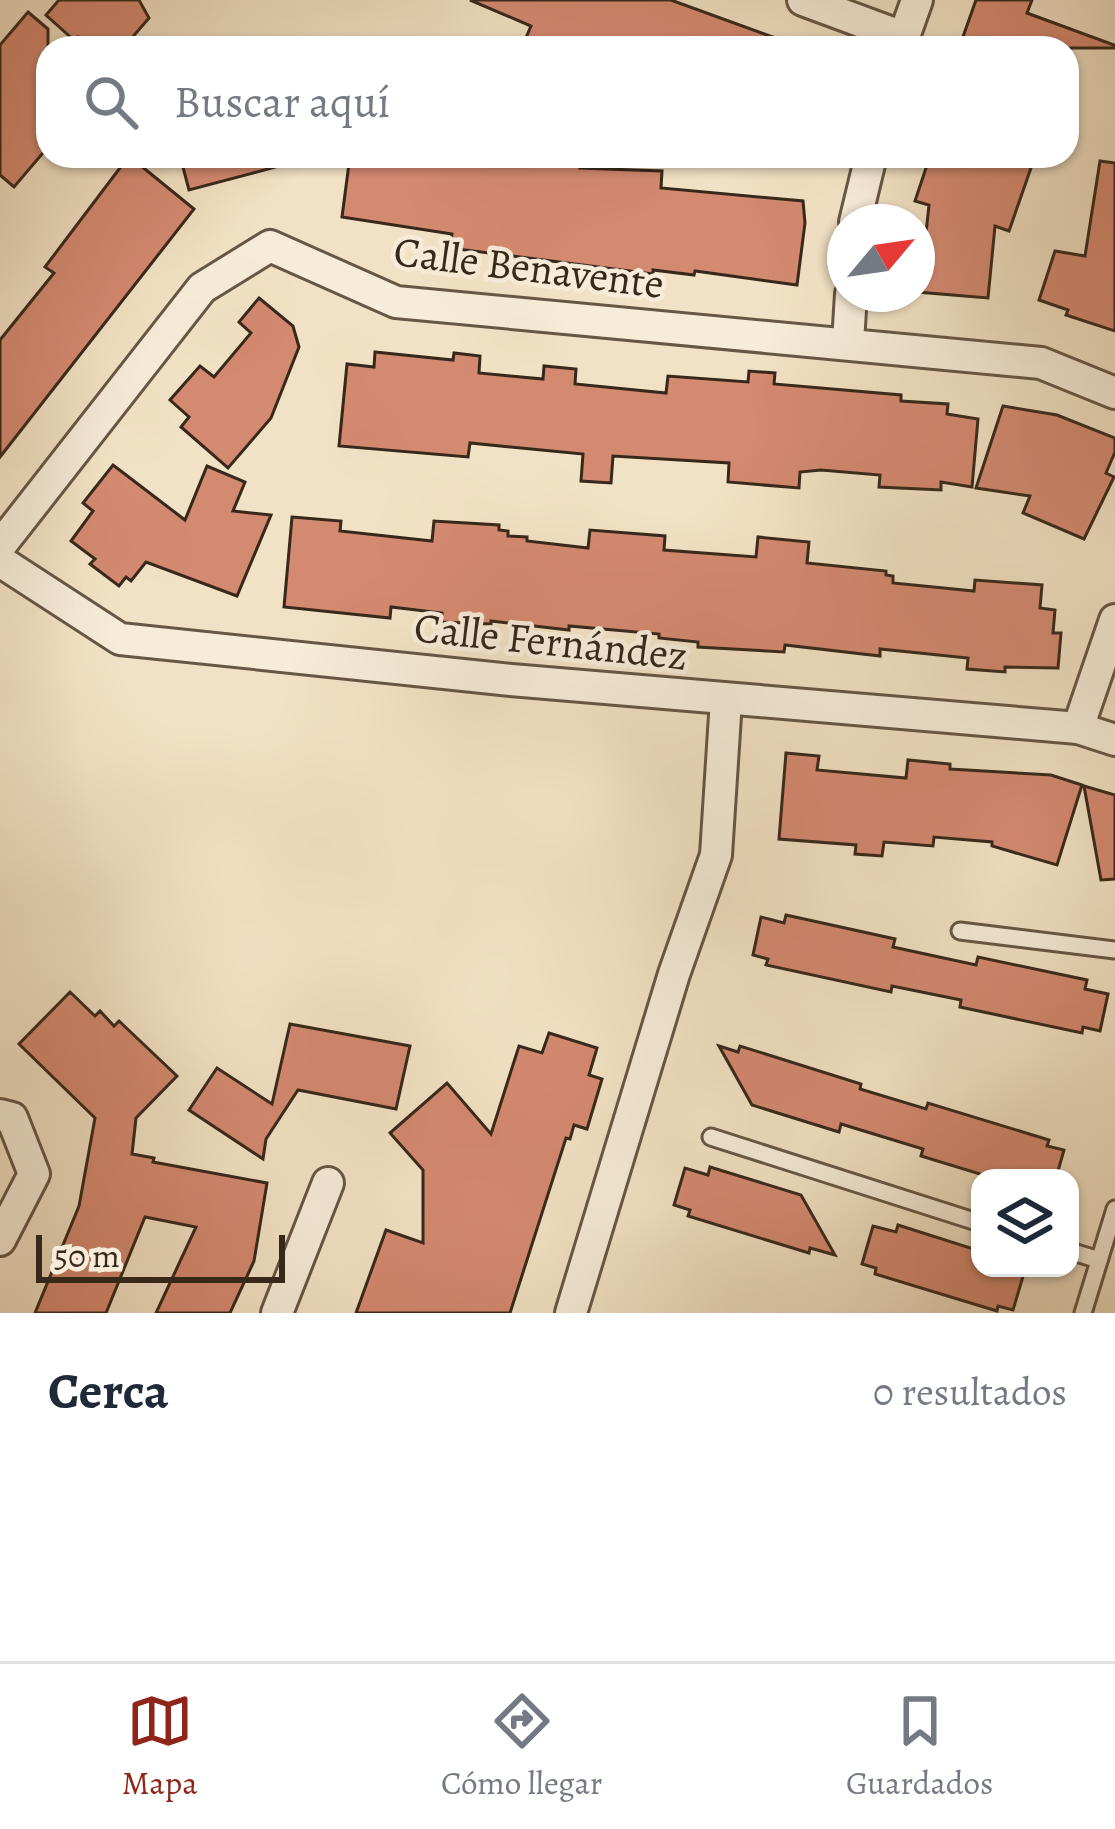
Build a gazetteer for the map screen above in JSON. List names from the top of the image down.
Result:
{
  "streets": {
    "street": ["Calle Benavente", "Calle Fernández"]
  },
  "scale_bar": "50 m",
  "north": "top right",
  "page": {
    "search": "Buscar aquí",
    "scale": "50 m",
    "heading": ["Cerca", "0 resultados"],
    "nav": ["Mapa", "Cómo llegar", "Guardados"]
  }
}
